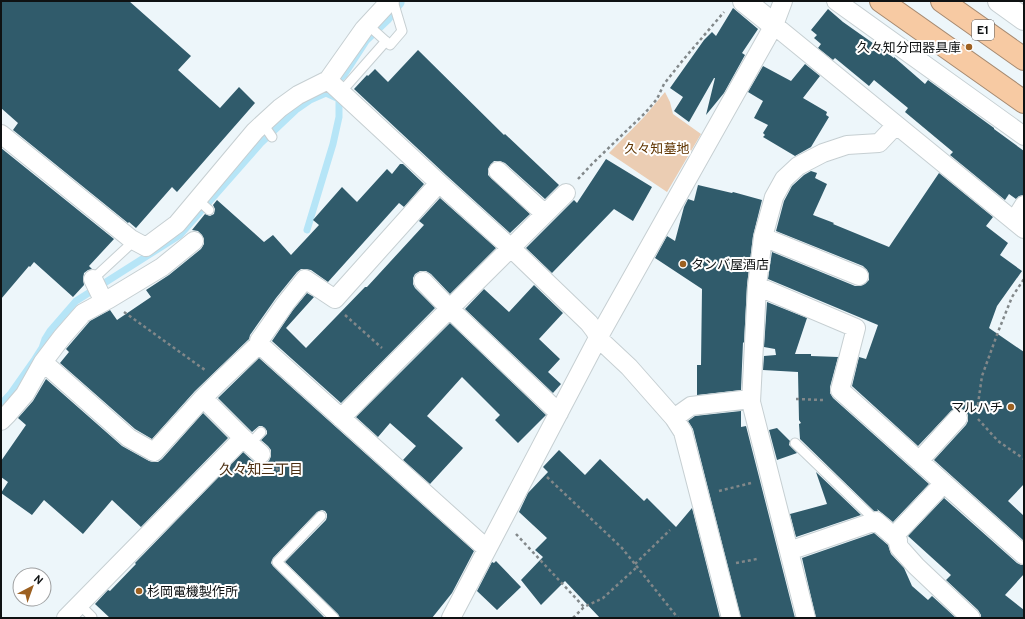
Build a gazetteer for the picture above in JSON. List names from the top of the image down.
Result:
{
  "streets": {
    "highway": ["E1"]
  },
  "districts": ["久々知三丁目"],
  "parks": ["久々知墓地"],
  "places": [
    "久々知分団器具庫",
    "タンバ屋酒店",
    "マルハチ",
    "杉岡電機製作所"
  ],
  "north": "top right"
}
